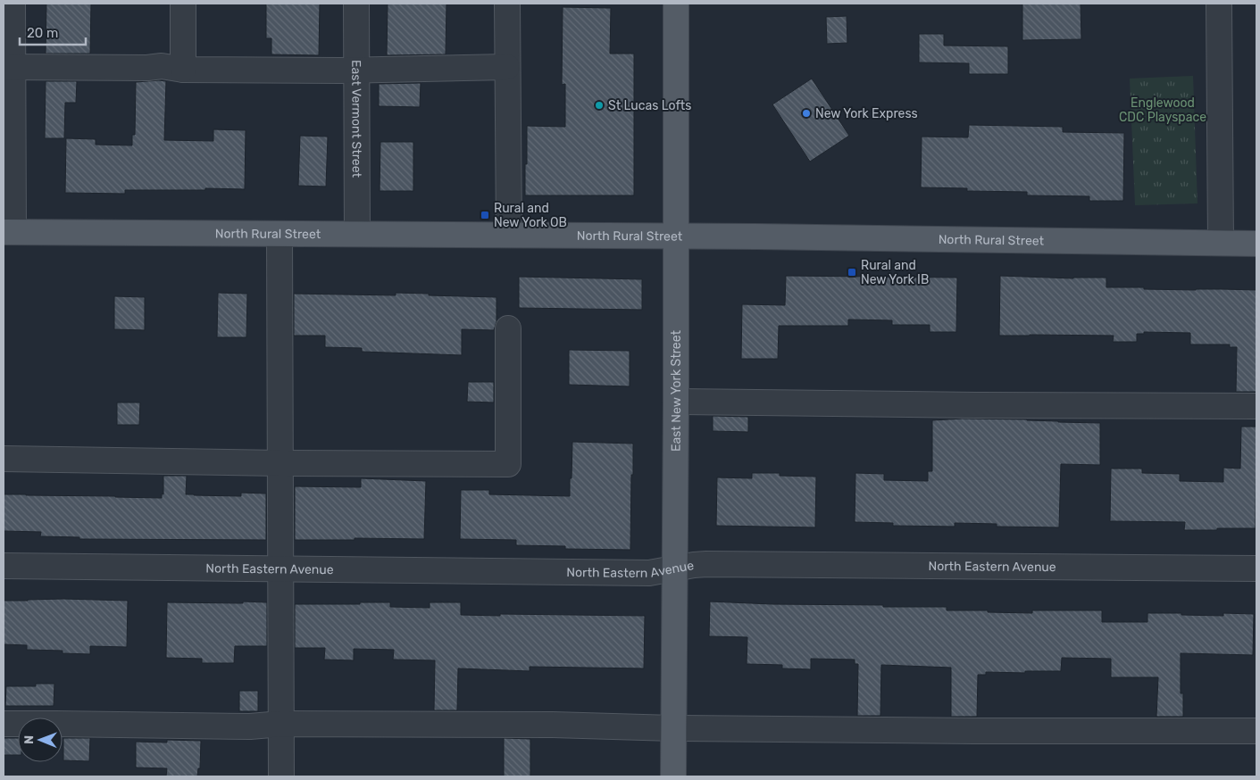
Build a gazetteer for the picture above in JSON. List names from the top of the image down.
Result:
{
  "streets": {
    "main road": ["North Rural Street", "East New York Street"],
    "street": ["East Vermont Street", "North Eastern Avenue"]
  },
  "crossings": [
    ["East Vermont Street", "North Rural Street"],
    ["North Rural Street", "East New York Street"],
    ["East New York Street", "North Eastern Avenue"]
  ],
  "parks": ["Englewood CDC Playspace"],
  "places": {
    "other": ["St Lucas Lofts", "New York Express"],
    "transit": ["Rural and New York OB", "Rural and New York IB"]
  },
  "scale_bar": "20 m",
  "north": "left"
}
